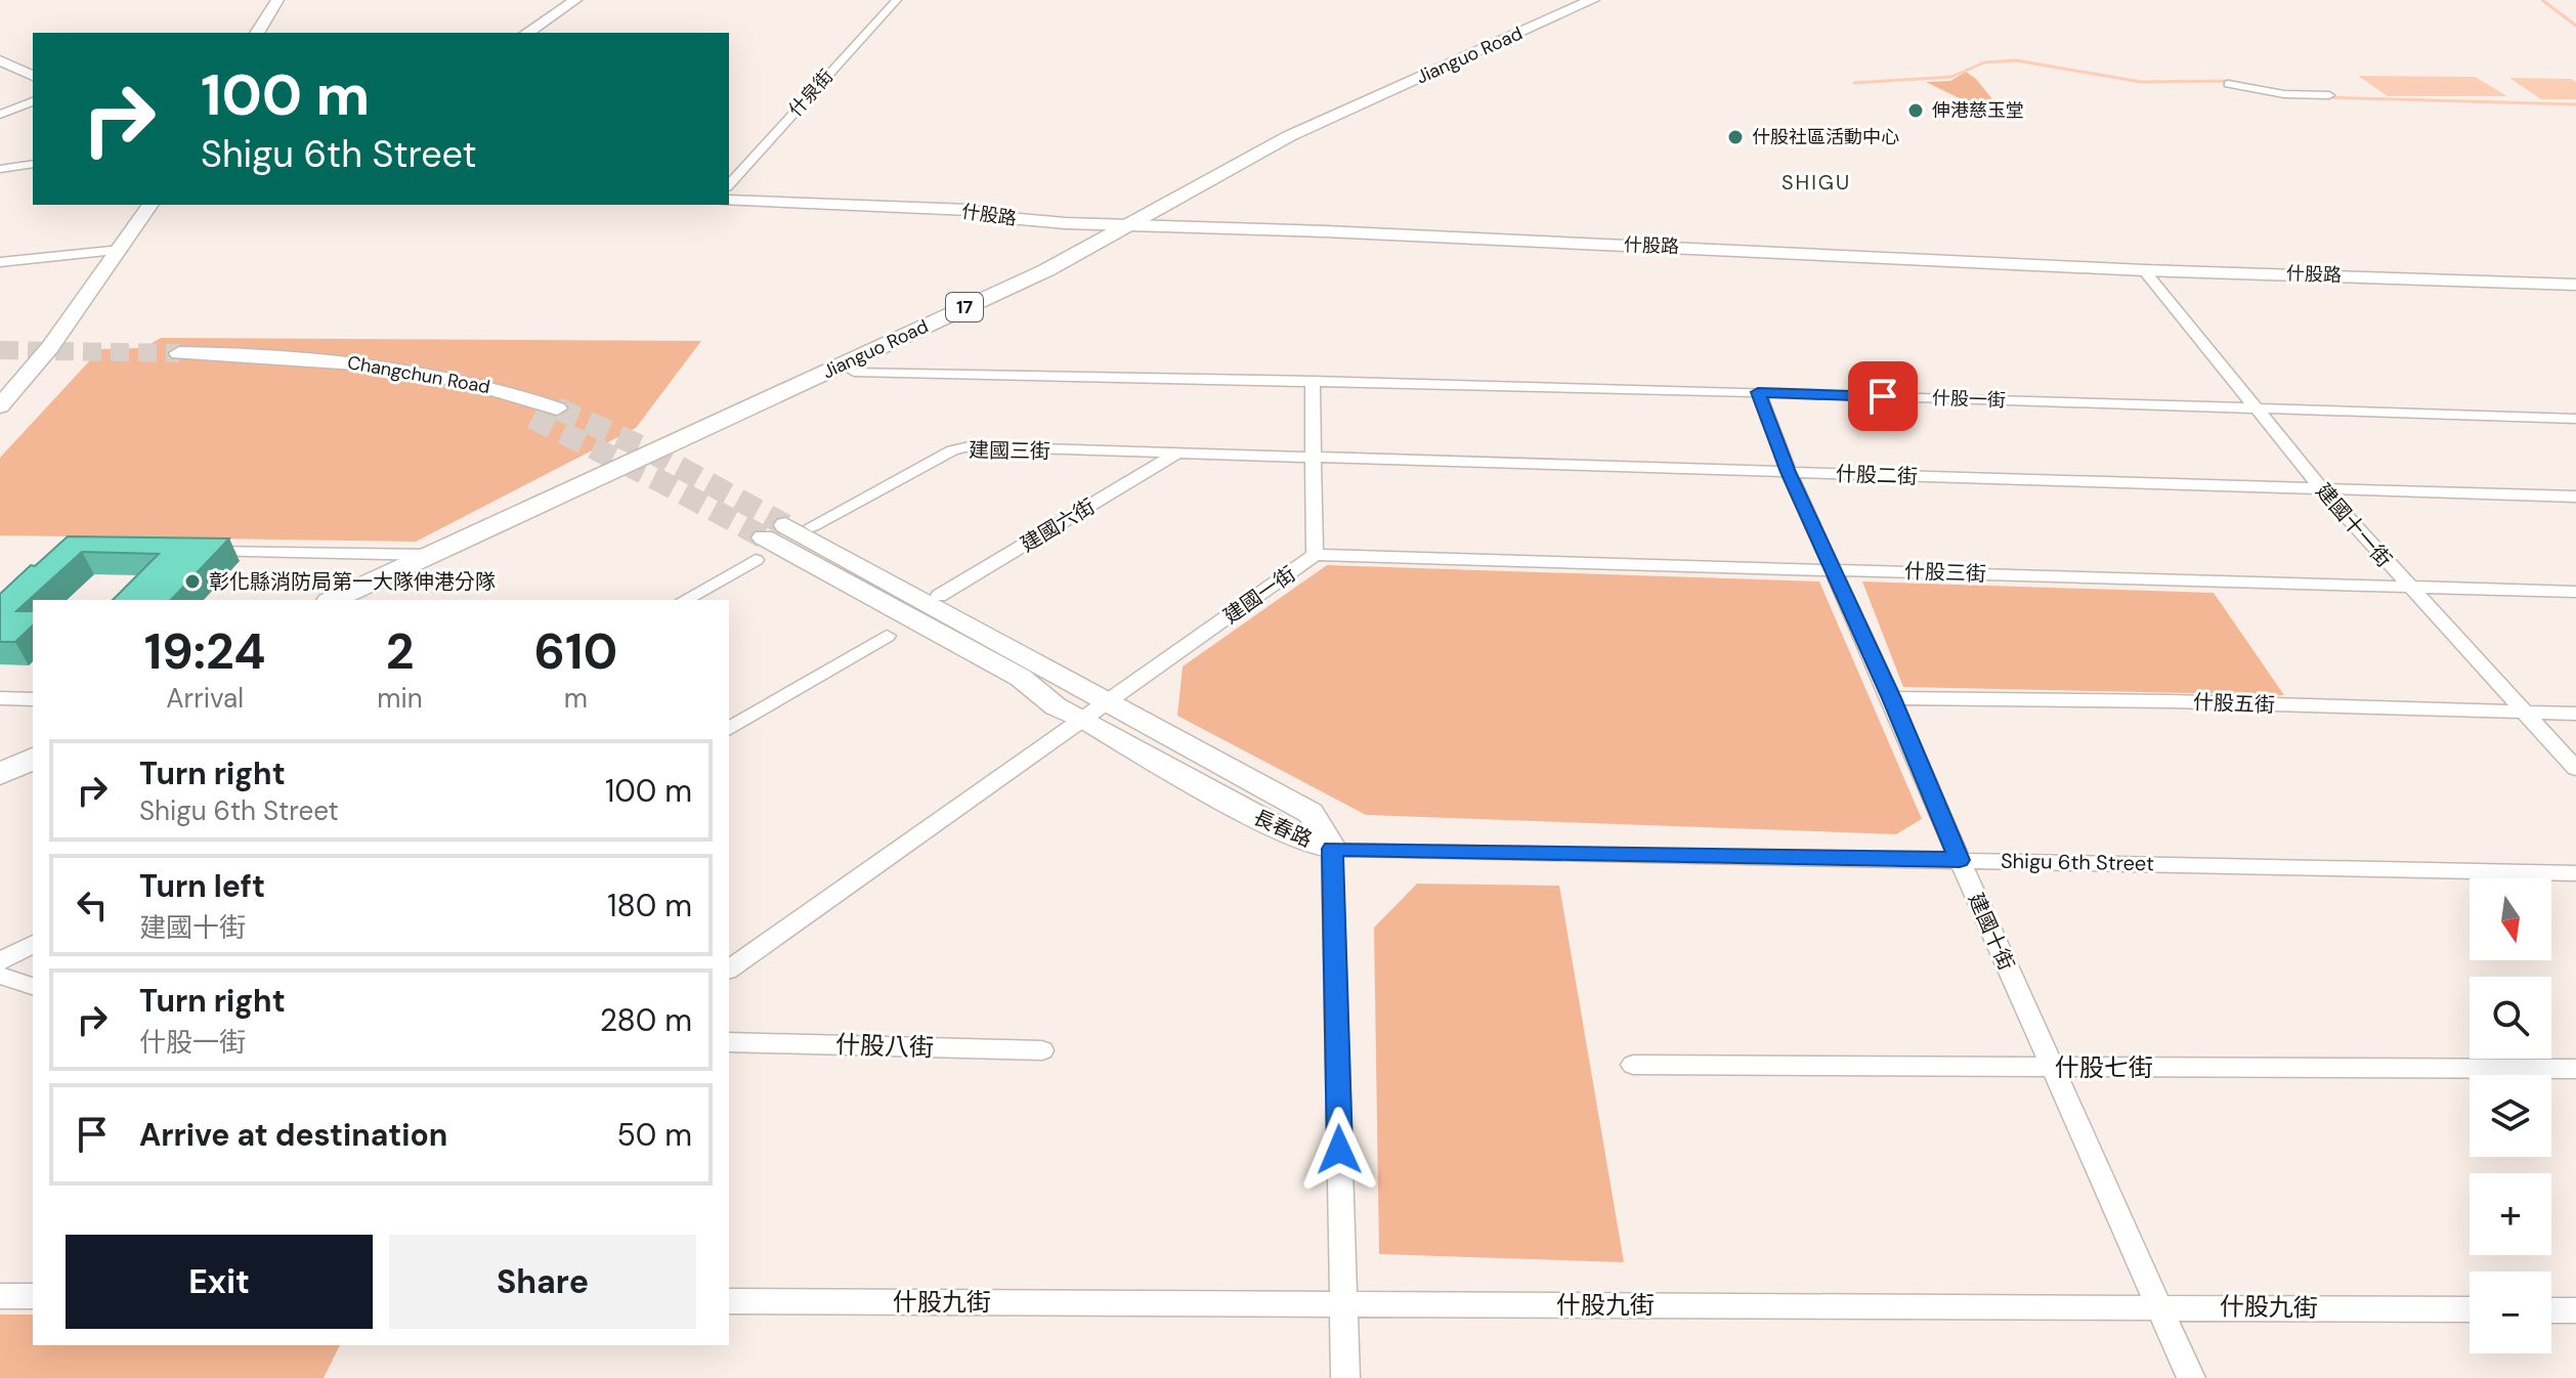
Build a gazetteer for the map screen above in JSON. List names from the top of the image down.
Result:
{
  "streets": {
    "main road": ["Jianguo Road", "17"],
    "street": [
      "什泉街",
      "什股路",
      "Changchun Road",
      "什股一街",
      "建國三街",
      "什股二街",
      "建國六街",
      "建國十一街",
      "什股三街",
      "建國一街",
      "什股五街",
      "長春路",
      "Shigu 6th Street",
      "建國十街",
      "什股八街",
      "什股七街",
      "什股九街"
    ]
  },
  "crossings": [
    ["Jianguo Road", "什股路"],
    ["什股路", "建國十一街"],
    ["什股一街", "建國十一街"],
    ["什股一街", "建國一街"],
    ["什股一街", "建國十街"],
    ["建國三街", "什股二街"],
    ["建國三街", "建國六街"],
    ["建國三街", "長春路"],
    ["什股二街", "建國六街"],
    ["什股二街", "建國十一街"],
    ["什股二街", "建國一街"],
    ["什股二街", "建國十街"],
    ["建國十一街", "什股三街"],
    ["建國十一街", "什股五街"],
    ["什股三街", "建國一街"],
    ["什股三街", "建國十街"],
    ["建國一街", "長春路"],
    ["什股五街", "建國十街"],
    ["長春路", "Shigu 6th Street"],
    ["Shigu 6th Street", "建國十街"],
    ["建國十街", "什股七街"],
    ["建國十街", "什股九街"]
  ],
  "districts": ["SHIGU"],
  "places": ["伸港慈玉堂", "什股社區活動中心", "彰化縣消防局第一大隊伸港分隊"],
  "north": "bottom",
  "page": {
    "turn": ["100 m", "Shigu 6th Street"],
    "eta": [
      "19:24",
      "Arrival",
      "2",
      "min",
      "610",
      "m"
    ],
    "list": [
      {
        "name": "Turn right",
        "note": "Shigu 6th Street",
        "value": "100 m"
      },
      {
        "name": "Turn left",
        "note": "建國十街",
        "value": "180 m"
      },
      {
        "name": "Turn right",
        "note": "什股一街",
        "value": "280 m"
      },
      {
        "name": "Arrive at destination",
        "value": "50 m"
      }
    ],
    "map_buttons": ["+", "−"],
    "buttons": ["Exit", "Share"]
  }
}
